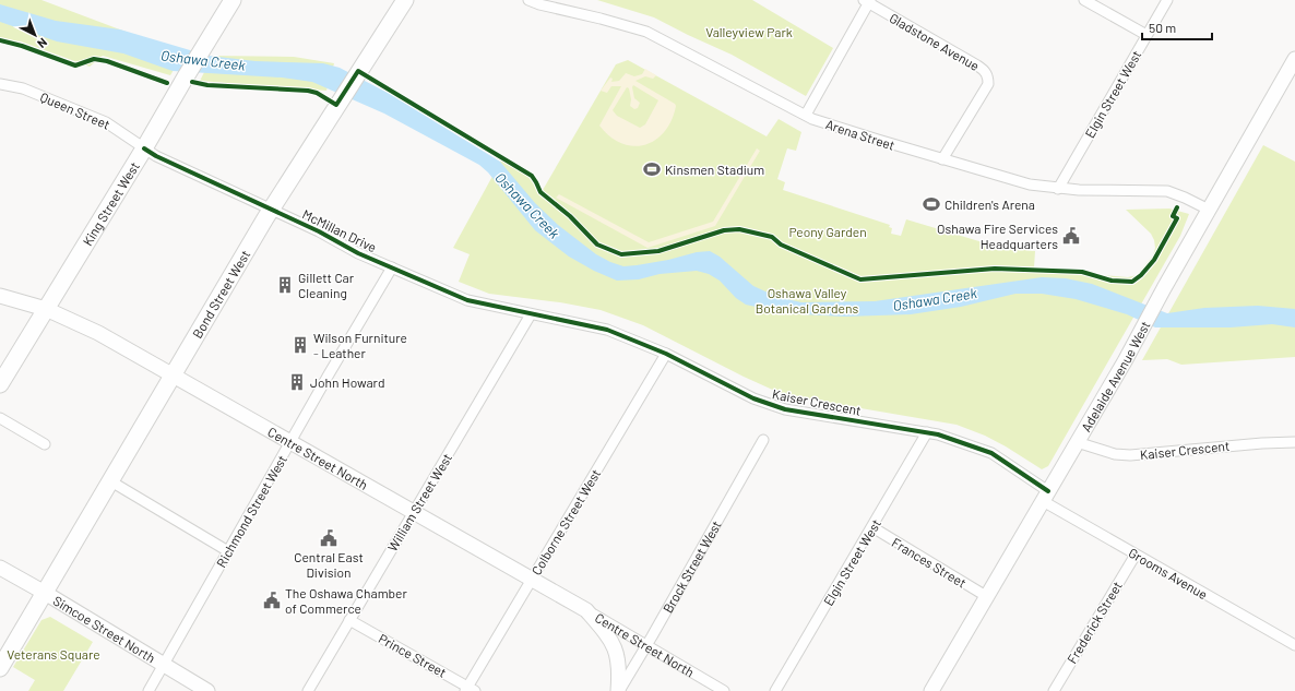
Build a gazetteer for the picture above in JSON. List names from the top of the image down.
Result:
{
  "streets": {
    "main road": [
      "King Street West",
      "Bond Street West",
      "Adelaide Avenue West",
      "Centre Street North",
      "Brock Street West",
      "Simcoe Street North"
    ],
    "street": [
      "Gladstone Avenue",
      "Elgin Street West",
      "Queen Street",
      "Arena Street",
      "McMillan Drive",
      "Kaiser Crescent",
      "William Street West",
      "Richmond Street West",
      "Colborne Street West",
      "Frances Street",
      "Grooms Avenue",
      "Frederick Street",
      "Prince Street"
    ]
  },
  "crossings": [
    ["Gladstone Avenue", "Arena Street"],
    ["Elgin Street West", "Arena Street"],
    ["Elgin Street West", "Kaiser Crescent"],
    ["Elgin Street West", "Frances Street"],
    ["Queen Street", "King Street West"],
    ["Queen Street", "McMillan Drive"],
    ["Arena Street", "Adelaide Avenue West"],
    ["King Street West", "McMillan Drive"],
    ["King Street West", "Centre Street North"],
    ["McMillan Drive", "Bond Street West"],
    ["McMillan Drive", "Kaiser Crescent"],
    ["McMillan Drive", "William Street West"],
    ["McMillan Drive", "Richmond Street West"],
    ["Bond Street West", "Centre Street North"],
    ["Bond Street West", "Simcoe Street North"],
    ["Adelaide Avenue West", "Kaiser Crescent"],
    ["Adelaide Avenue West", "Frances Street"],
    ["Adelaide Avenue West", "Grooms Avenue"],
    ["Kaiser Crescent", "William Street West"],
    ["Kaiser Crescent", "Colborne Street West"],
    ["Kaiser Crescent", "Grooms Avenue"],
    ["Centre Street North", "William Street West"],
    ["Centre Street North", "Richmond Street West"],
    ["Centre Street North", "Colborne Street West"],
    ["Centre Street North", "Brock Street West"],
    ["William Street West", "Prince Street"],
    ["Richmond Street West", "Simcoe Street North"],
    ["Colborne Street West", "Prince Street"],
    ["Grooms Avenue", "Frederick Street"]
  ],
  "water": ["Oshawa Creek"],
  "parks": [
    "Valleyview Park",
    "Peony Garden",
    "Oshawa Valley Botanical Gardens",
    "Veterans Square"
  ],
  "places": {
    "sports": ["Kinsmen Stadium", "Children's Arena"],
    "public building": ["Oshawa Fire Services Headquarters", "Central East Division", "The Oshawa Chamber of Commerce"],
    "building": ["Gillett Car Cleaning", "Wilson Furniture - Leather", "John Howard"]
  },
  "scale_bar": "50 m",
  "north": "bottom right"
}
